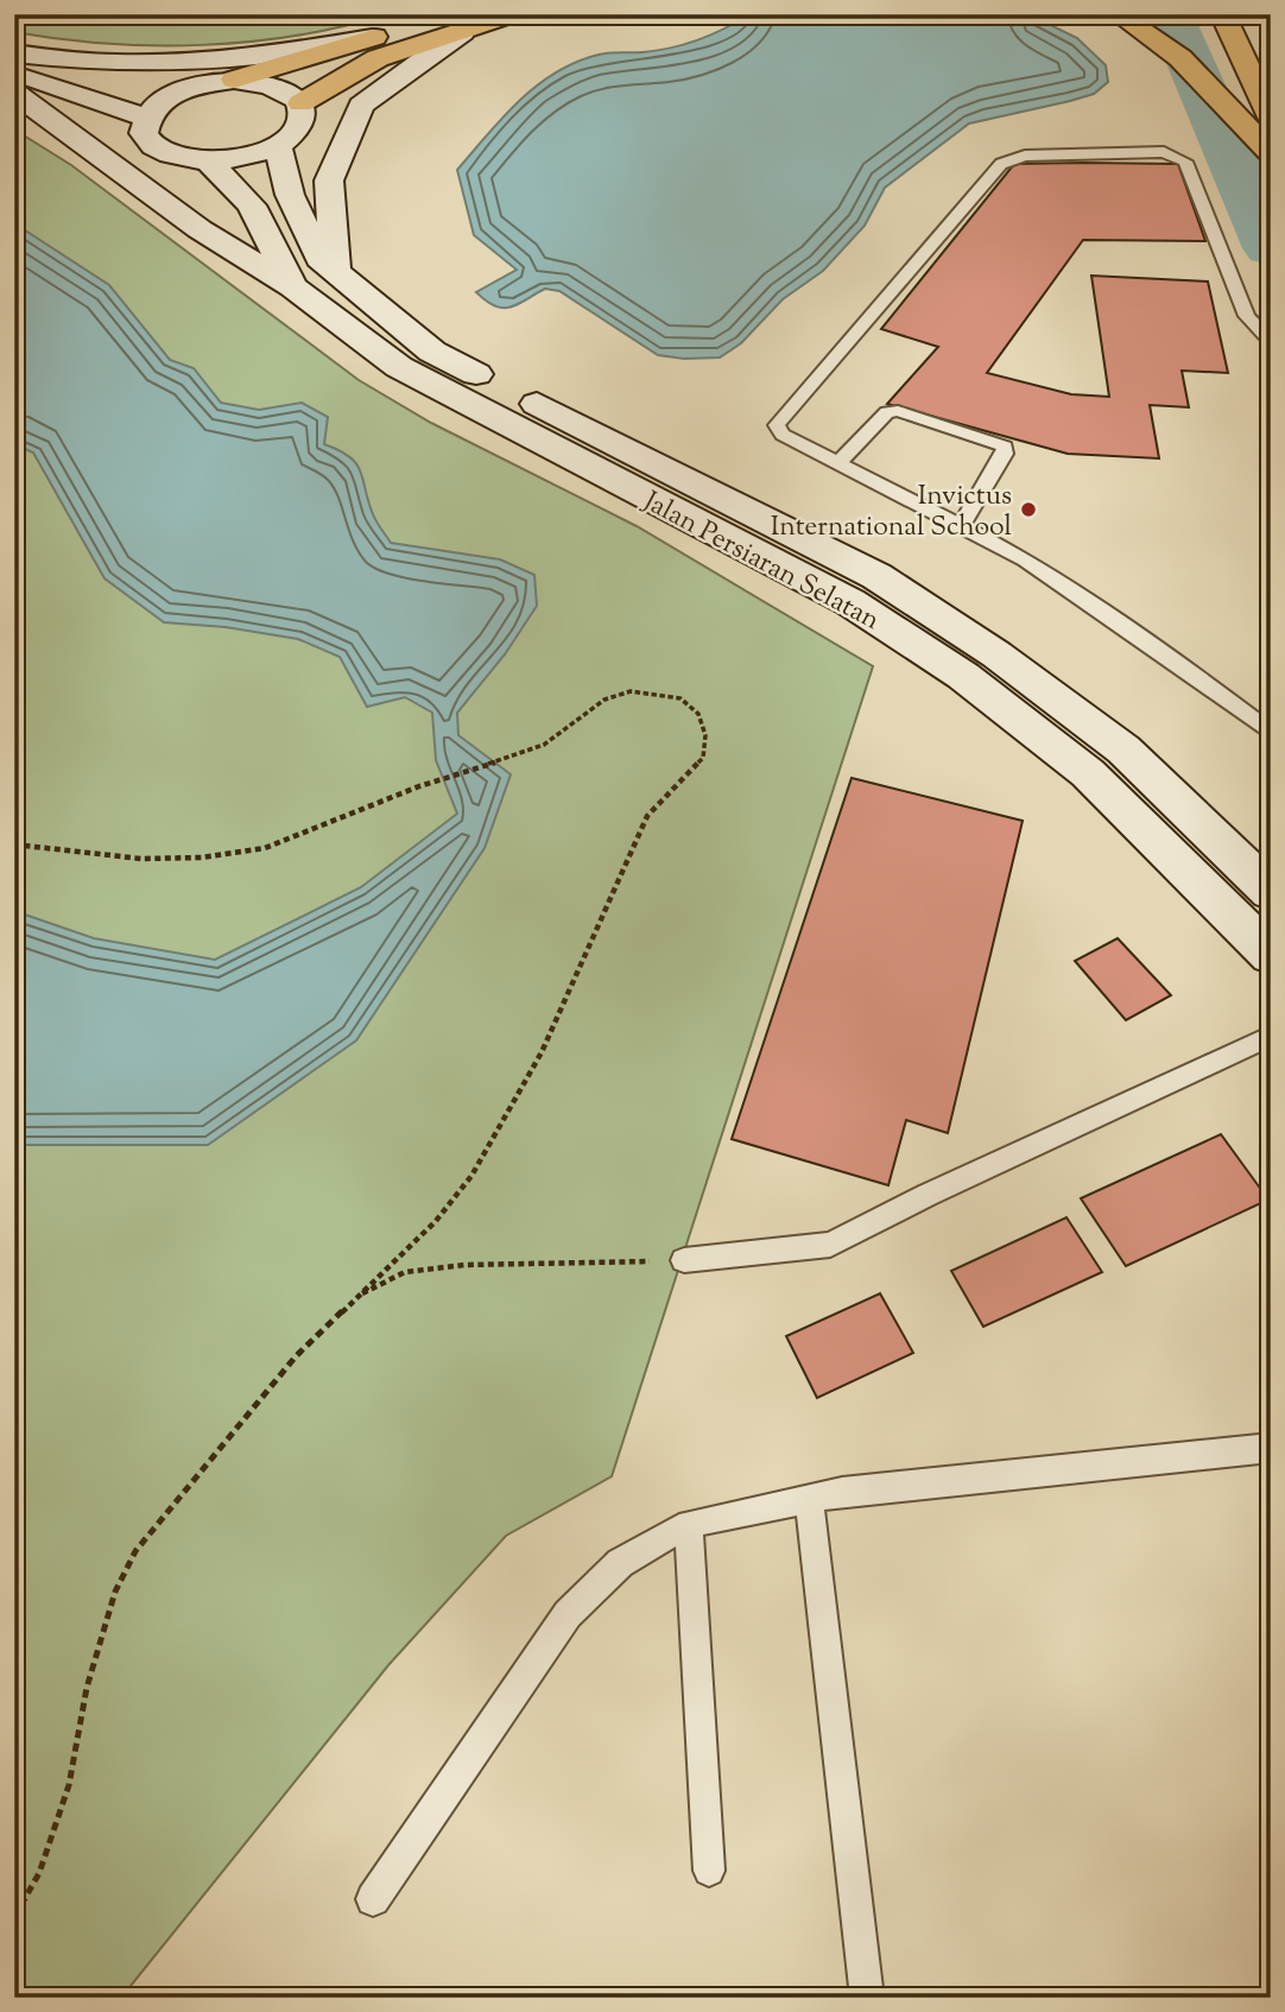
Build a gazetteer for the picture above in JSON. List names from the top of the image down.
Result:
{
  "streets": {
    "street": ["Jalan Persiaran Selatan"]
  },
  "places": ["Invictus International School"]
}
